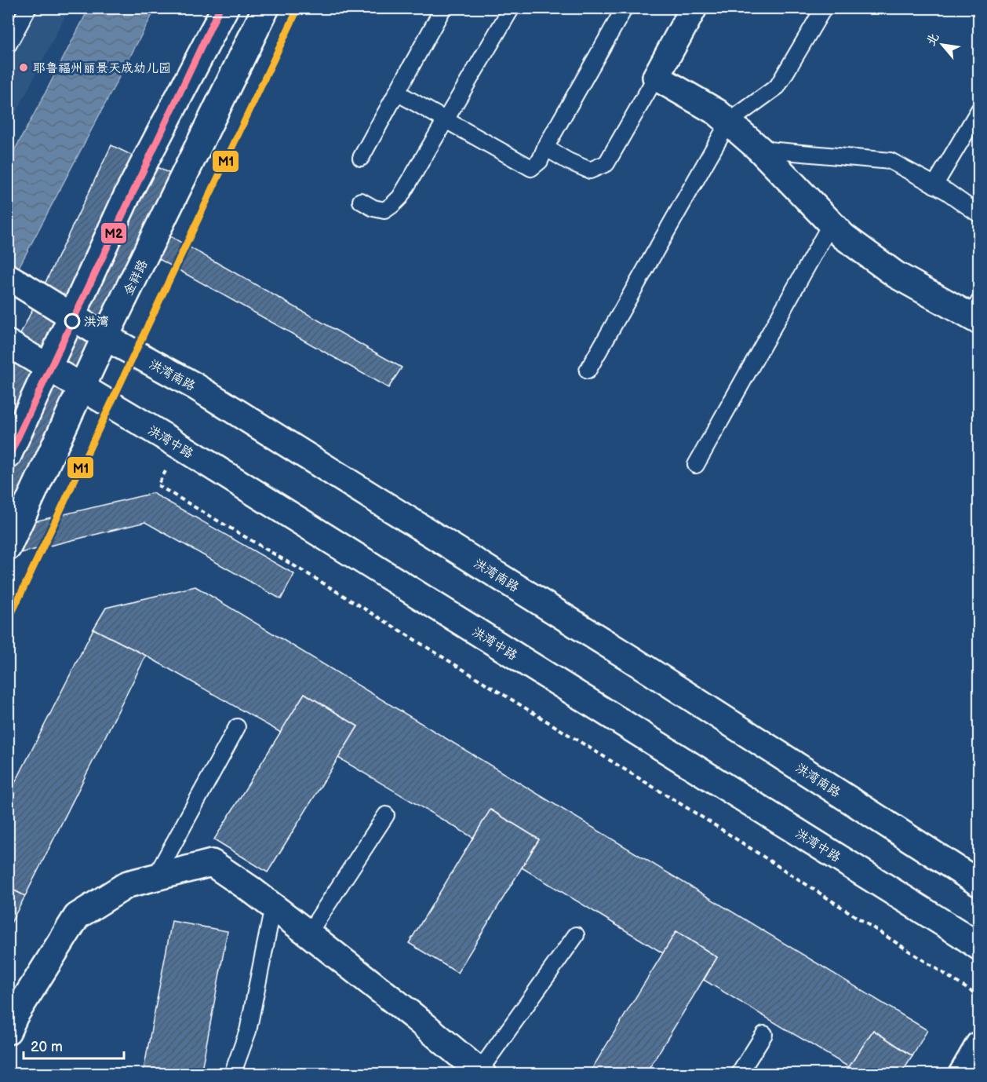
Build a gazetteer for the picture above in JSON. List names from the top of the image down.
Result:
{
  "streets": {
    "main road": ["金祥路", "洪湾南路", "洪湾中路"]
  },
  "crossings": [
    ["金祥路", "洪湾南路"],
    ["金祥路", "洪湾中路"]
  ],
  "places": ["耶鲁福州丽景天成幼儿园", "洪湾"],
  "lines": ["transit line M1", "transit line M2"],
  "scale_bar": "20 m",
  "north": "top left"
}
